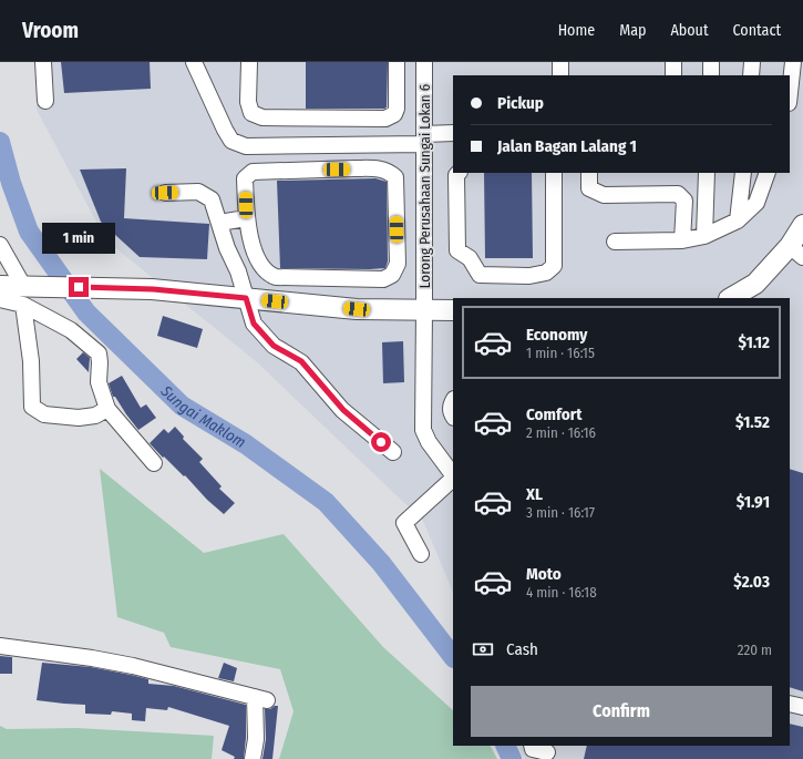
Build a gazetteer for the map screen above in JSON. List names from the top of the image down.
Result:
{
  "streets": {
    "street": ["Lorong Perusahaan Sungai Lokan 6"]
  },
  "water": ["Sungai Maklom"],
  "page": {
    "header": "Vroom",
    "nav": [
      "Home",
      "Map",
      "About",
      "Contact"
    ],
    "banner": ["Pickup", "Jalan Bagan Lalang 1"],
    "bubble": "1 min",
    "list": [
      {
        "name": "Economy",
        "note": "1 min · 16:15",
        "value": "$1.12"
      },
      {
        "name": "Comfort",
        "note": "2 min · 16:16",
        "value": "$1.52"
      },
      {
        "name": "XL",
        "note": "3 min · 16:17",
        "value": "$1.91"
      },
      {
        "name": "Moto",
        "note": "4 min · 16:18",
        "value": "$2.03"
      }
    ],
    "pay": ["Cash", "220 m"],
    "buttons": "Confirm"
  }
}
